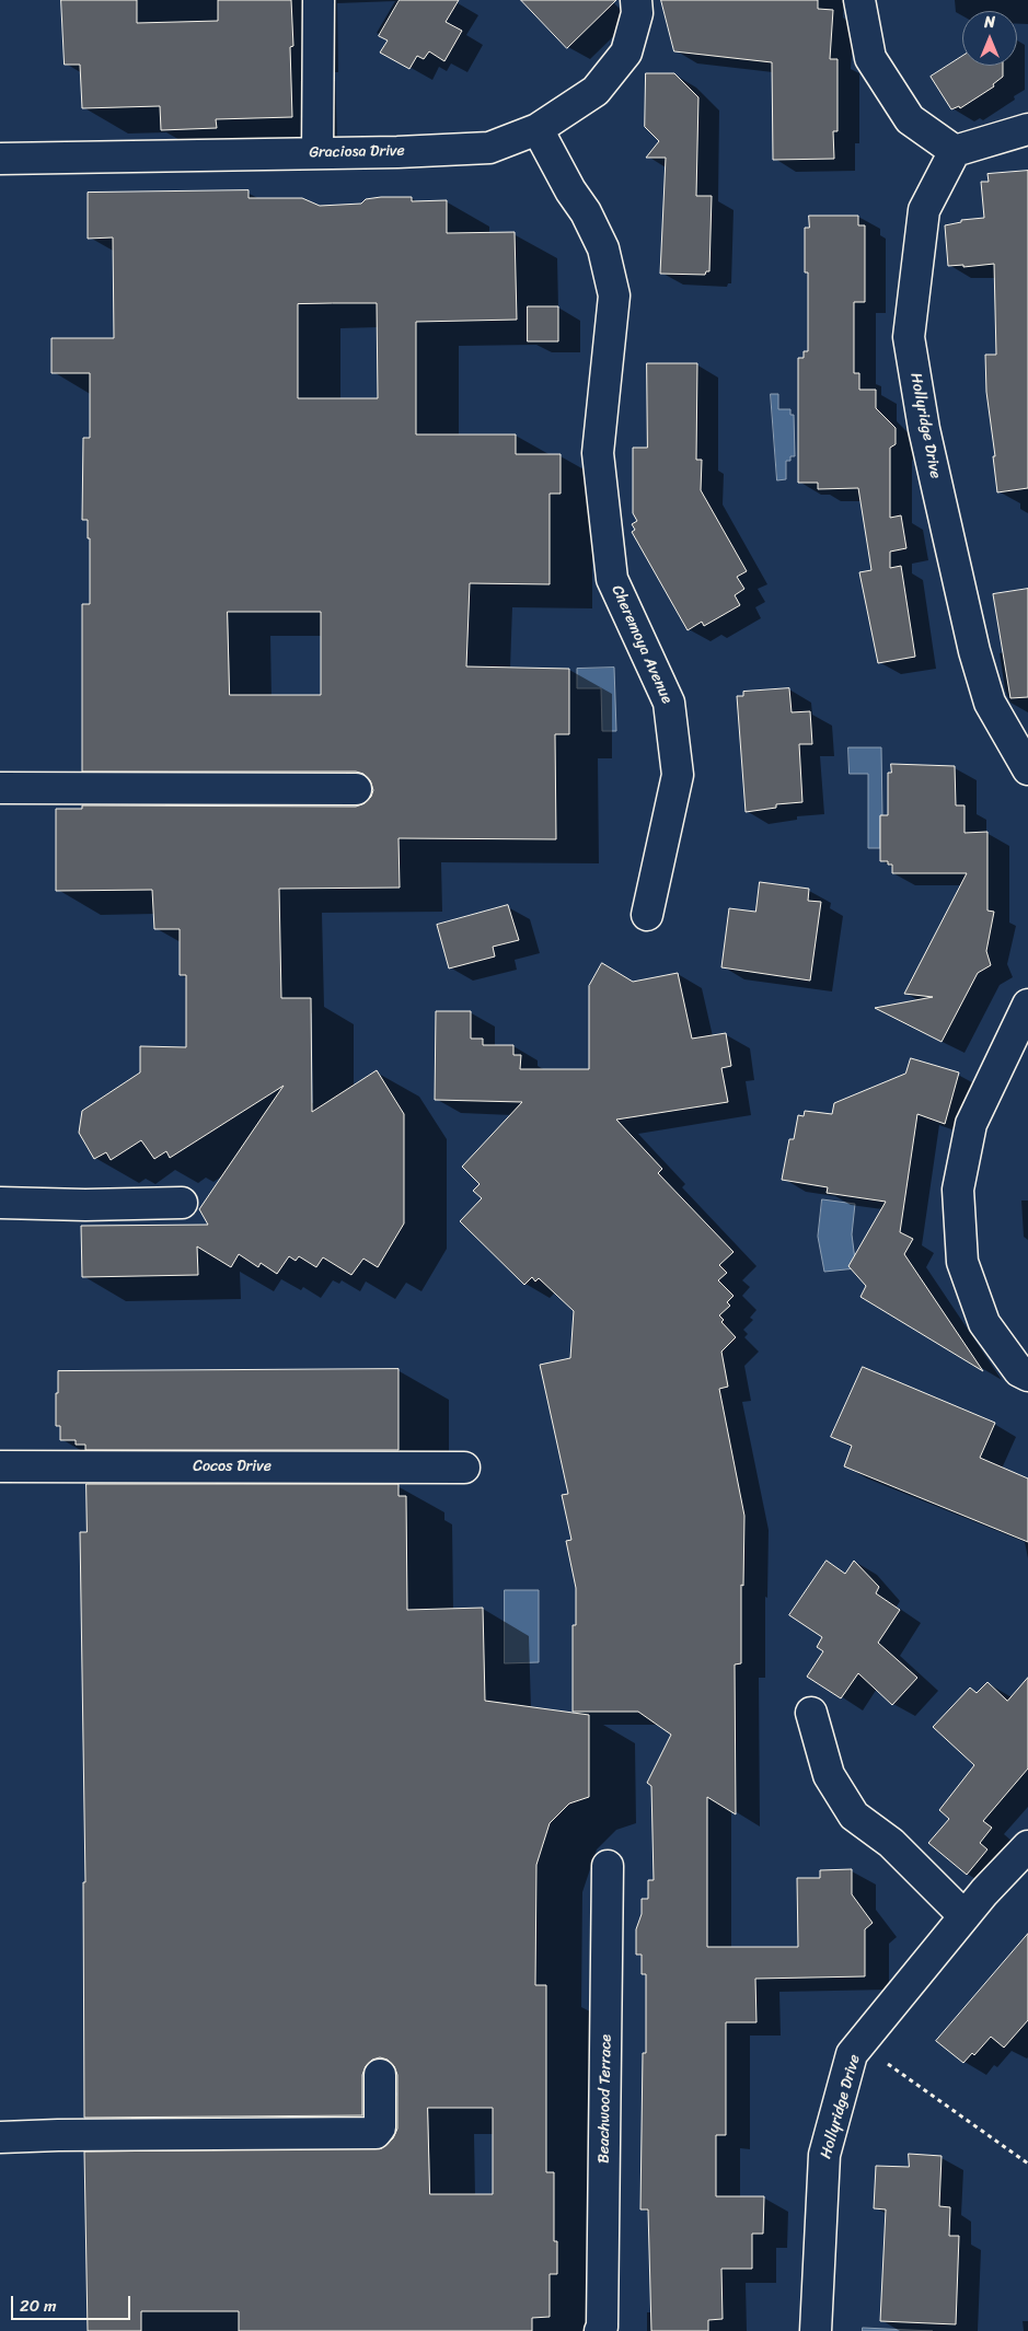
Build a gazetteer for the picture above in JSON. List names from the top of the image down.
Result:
{
  "streets": {
    "street": [
      "Graciosa Drive",
      "Hollyridge Drive",
      "Cheremoya Avenue",
      "Cocos Drive",
      "Beachwood Terrace"
    ]
  },
  "crossings": [
    ["Graciosa Drive", "Cheremoya Avenue"]
  ],
  "scale_bar": "20 m",
  "north": "top"
}
